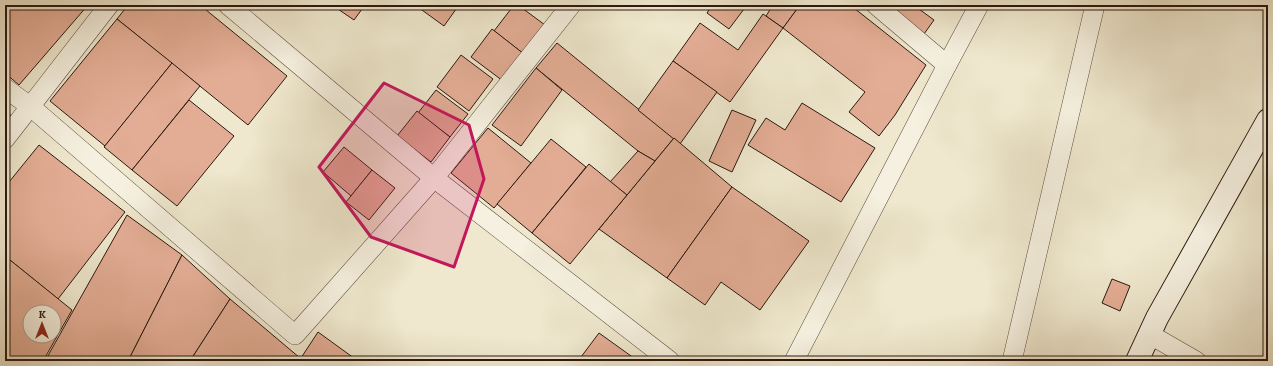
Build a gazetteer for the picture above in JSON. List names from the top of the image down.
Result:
{
  "north": "top"
}
